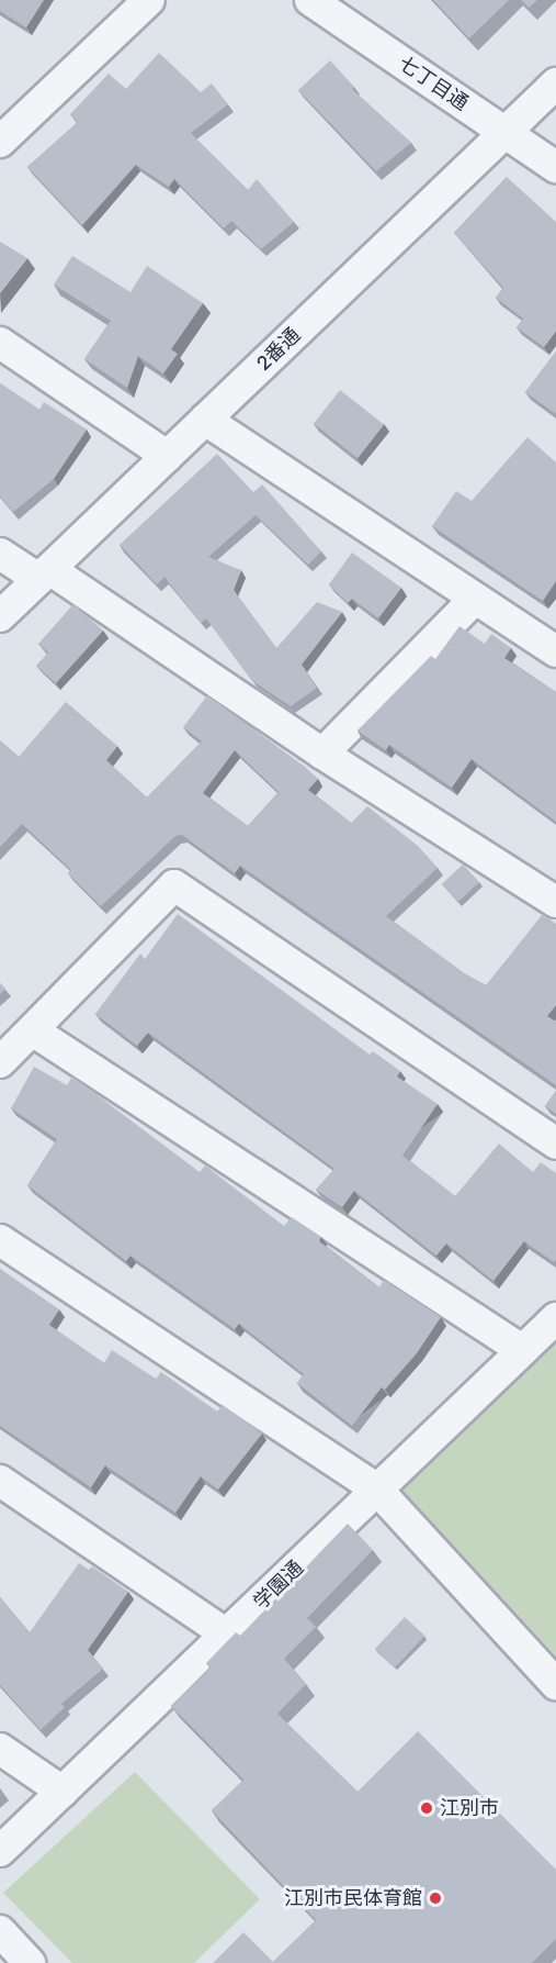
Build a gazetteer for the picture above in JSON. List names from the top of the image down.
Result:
{
  "streets": {
    "street": ["七丁目通", "2番通", "学園通"]
  },
  "crossings": [
    ["七丁目通", "2番通"]
  ],
  "places": ["江別市", "江別市民体育館"]
}
